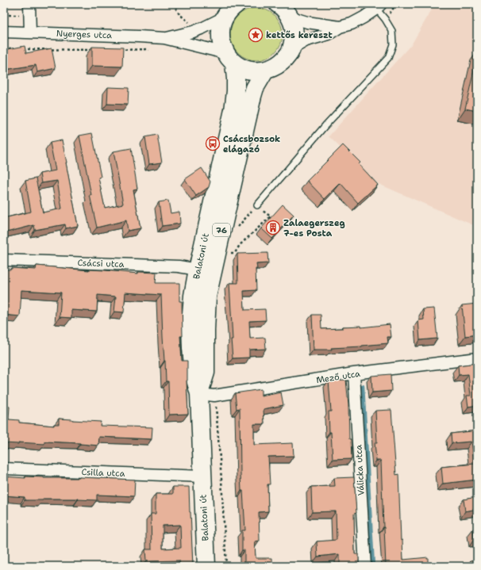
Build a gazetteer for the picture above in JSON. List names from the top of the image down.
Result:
{
  "streets": {
    "main road": ["76", "Balatoni út"],
    "street": [
      "Nyerges utca",
      "Csácsi utca",
      "Mező utca",
      "Válicka utca",
      "Csilla utca"
    ]
  },
  "crossings": [
    ["Nyerges utca", "76"],
    ["Nyerges utca", "Balatoni út"],
    ["76", "Balatoni út"],
    ["Balatoni út", "Csácsi utca"],
    ["Balatoni út", "Mező utca"],
    ["Balatoni út", "Csilla utca"],
    ["Mező utca", "Válicka utca"]
  ],
  "places": {
    "place": ["kettős kereszt"],
    "bus stop": ["Csácsbozsok elágazó"],
    "building": ["Zalaegerszeg 7-es Posta"]
  }
}
